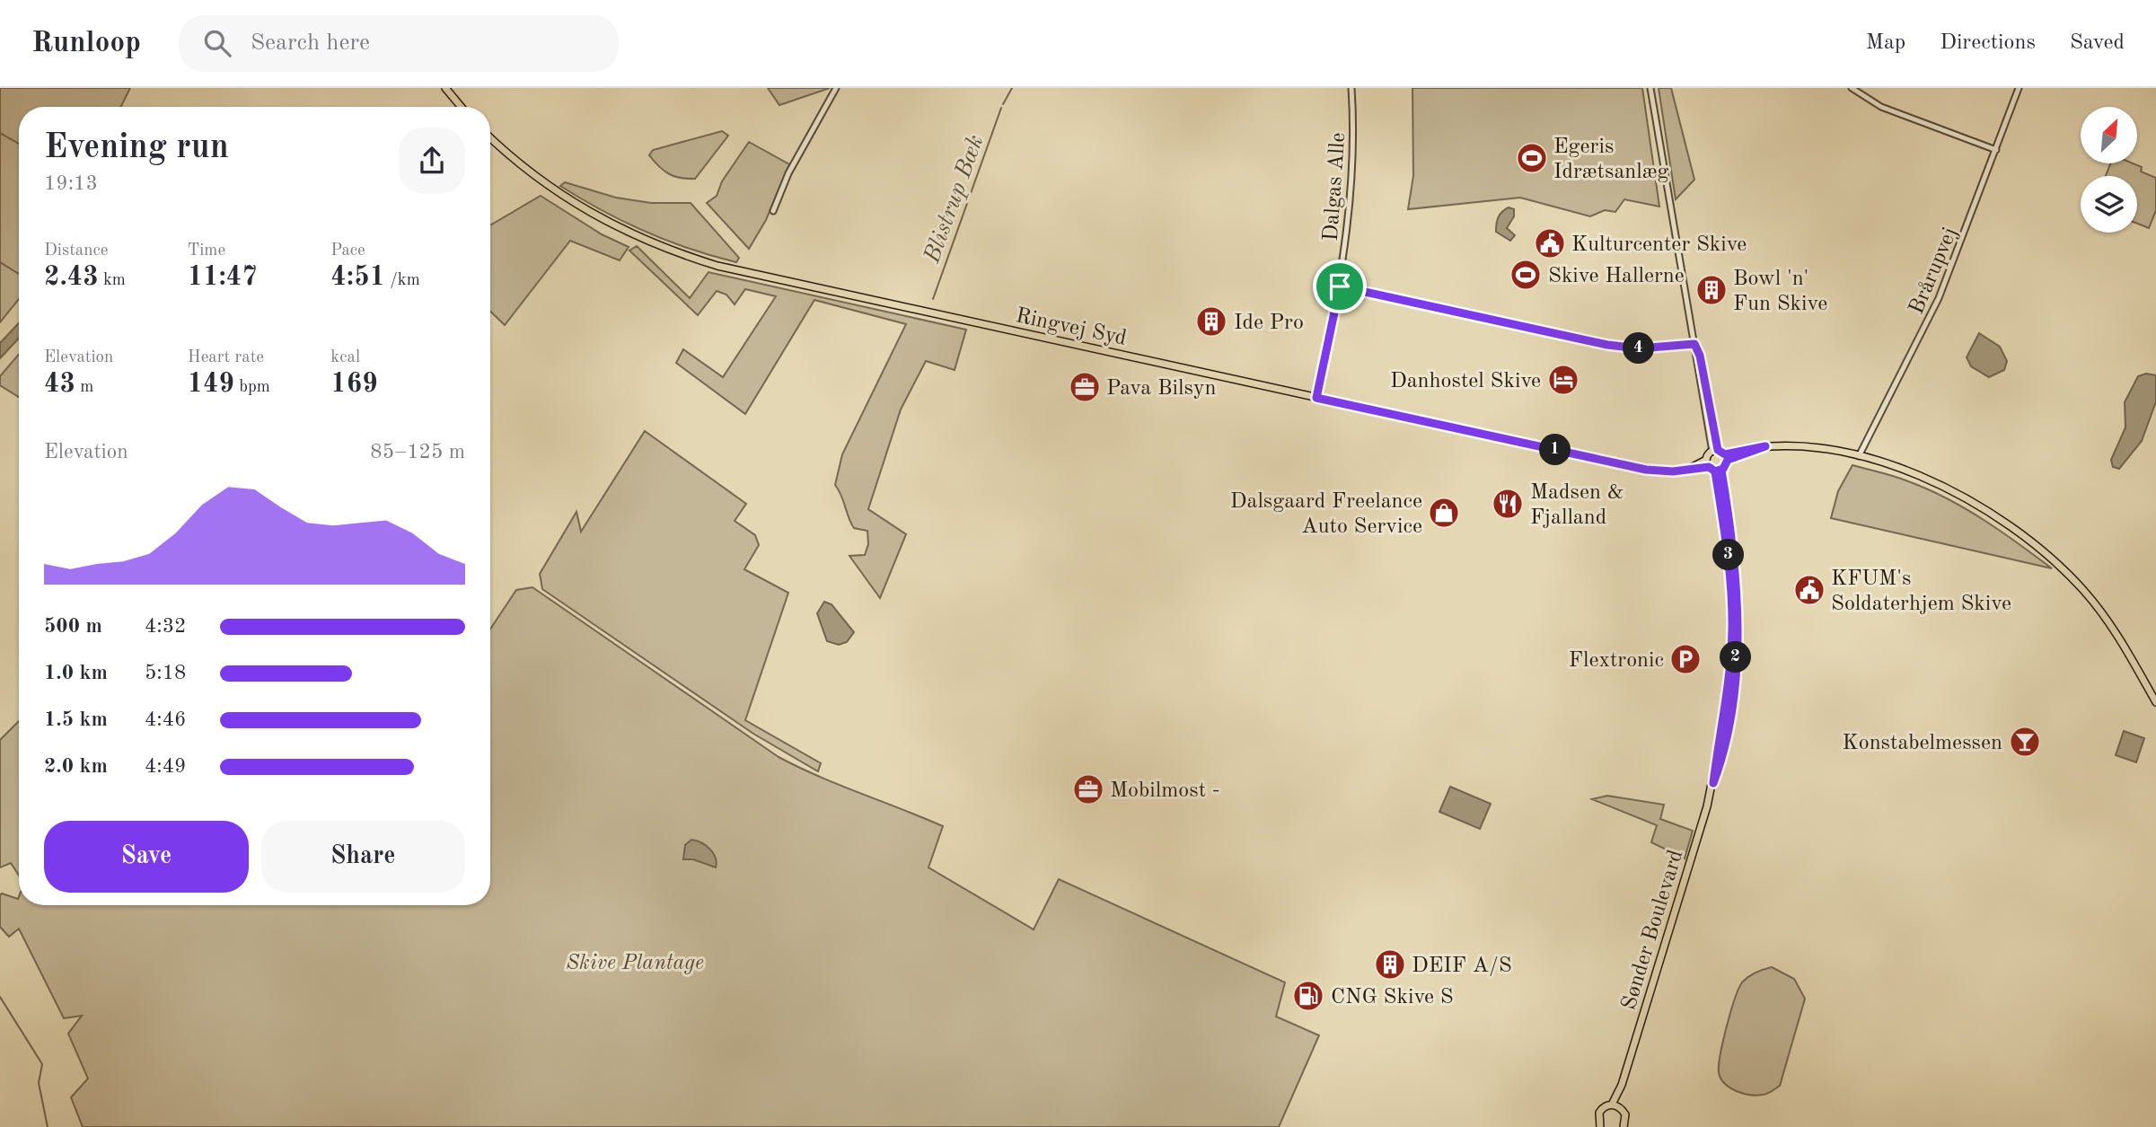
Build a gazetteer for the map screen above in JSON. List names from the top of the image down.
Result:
{
  "streets": {
    "main road": ["Ringvej Syd", "Sønder Boulevard"],
    "street": ["Dalgas Alle", "Brårupvej"]
  },
  "crossings": [
    ["Dalgas Alle", "Ringvej Syd"],
    ["Ringvej Syd", "Sønder Boulevard"]
  ],
  "water": ["Blistrup Bæk"],
  "parks": ["Skive Plantage"],
  "places": {
    "sports": ["Egeris Idrætsanlæg", "Skive Hallerne"],
    "public building": ["Kulturcenter Skive", "KFUM's Soldaterhjem Skive"],
    "building": ["Bowl 'n' Fun Skive", "Ide Pro", "DEIF A/S"],
    "hotel": ["Danhostel Skive"],
    "office": ["Pava Bilsyn", "Mobilmost -"],
    "restaurant": ["Madsen & Fjalland"],
    "shop": ["Dalsgaard Freelance Auto Service"],
    "parking": ["Flextronic"],
    "bar": ["Konstabelmessen"],
    "fuel station": ["CNG Skive S"]
  },
  "north": "top right",
  "page": {
    "header": "Runloop",
    "search": "Search here",
    "nav": ["Map", "Directions", "Saved"],
    "heading": ["Evening run", "19:13"],
    "stats": [
      ["Distance", "2.43 km"],
      ["Time", "11:47"],
      ["Pace", "4:51 /km"],
      ["Elevation", "43 m"],
      ["Heart rate", "149 bpm"],
      ["kcal", "169"]
    ],
    "pins": [
      "4",
      "1",
      "3",
      "2"
    ],
    "chart": ["Elevation", "85–125 m"],
    "list": [
      {
        "name": "500 m",
        "note": "4:32"
      },
      {
        "name": "1.0 km",
        "note": "5:18"
      },
      {
        "name": "1.5 km",
        "note": "4:46"
      },
      {
        "name": "2.0 km",
        "note": "4:49"
      }
    ],
    "buttons": ["Save", "Share"]
  }
}
